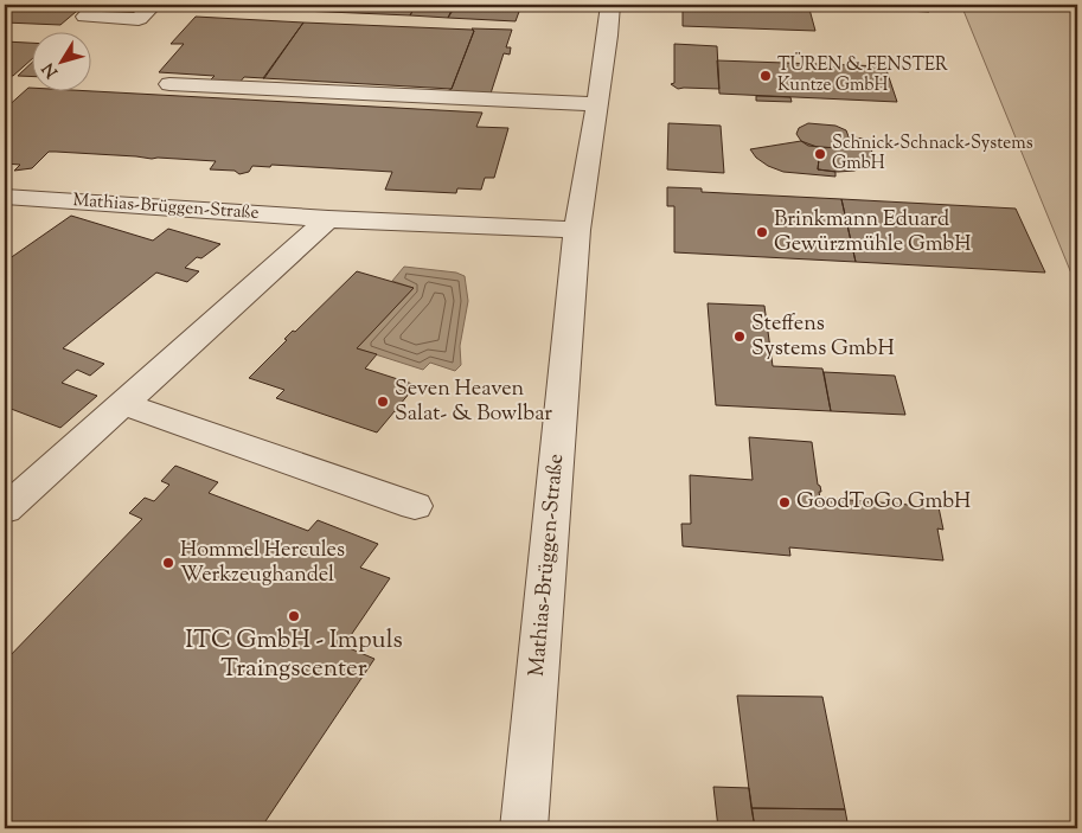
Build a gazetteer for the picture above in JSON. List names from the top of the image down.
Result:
{
  "streets": {
    "street": ["Mathias-Brüggen-Straße"]
  },
  "places": [
    "TÜREN & FENSTER Kuntze GmbH",
    "Schnick-Schnack-Systems GmbH",
    "Brinkmann Eduard Gewürzmühle GmbH",
    "Steffens Systems GmbH",
    "Seven Heaven Salat- & Bowlbar",
    "GoodToGo GmbH",
    "Hommel Hercules Werkzeughandel",
    "ITC GmbH - Impuls Traingscenter"
  ],
  "north": "bottom left"
}
